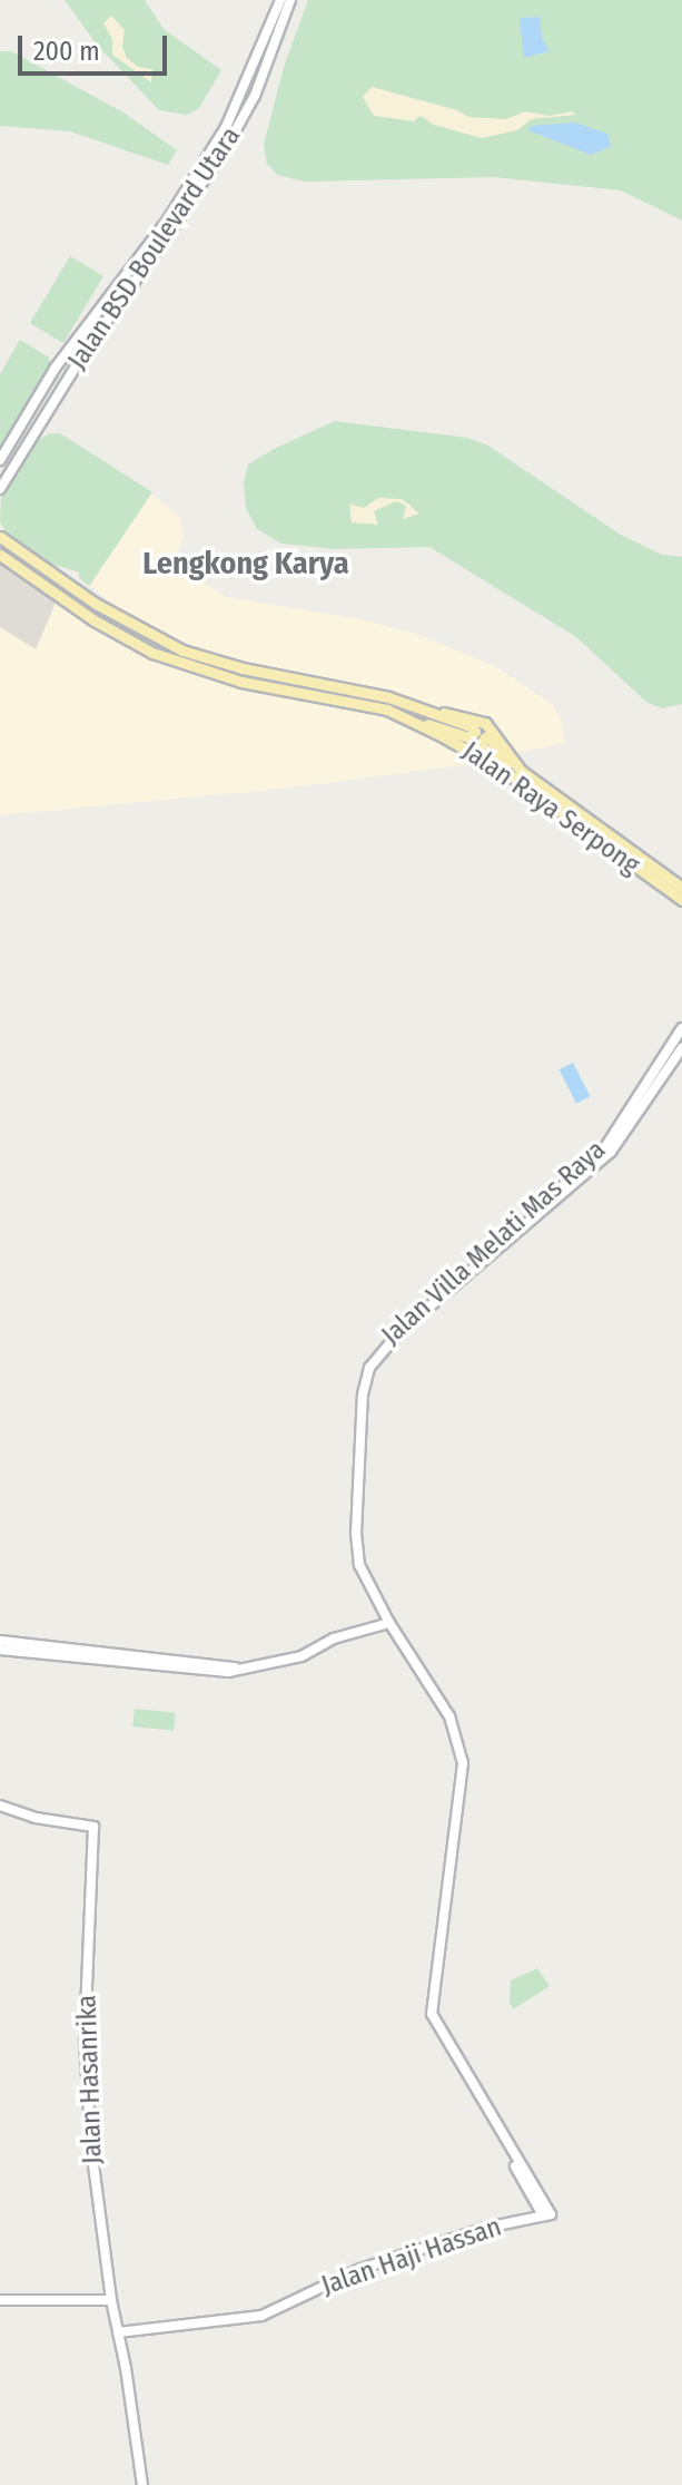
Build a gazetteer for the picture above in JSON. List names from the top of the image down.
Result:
{
  "streets": {
    "main road": ["Jalan Raya Serpong"],
    "street": [
      "Jalan BSD Boulevard Utara",
      "Jalan Villa Melati Mas Raya",
      "Jalan Hasanrika",
      "Jalan Haji Hassan"
    ]
  },
  "crossings": [
    ["Jalan Villa Melati Mas Raya", "Jalan Haji Hassan"],
    ["Jalan Hasanrika", "Jalan Haji Hassan"]
  ],
  "districts": ["Lengkong Karya"],
  "scale_bar": "200 m"
}
